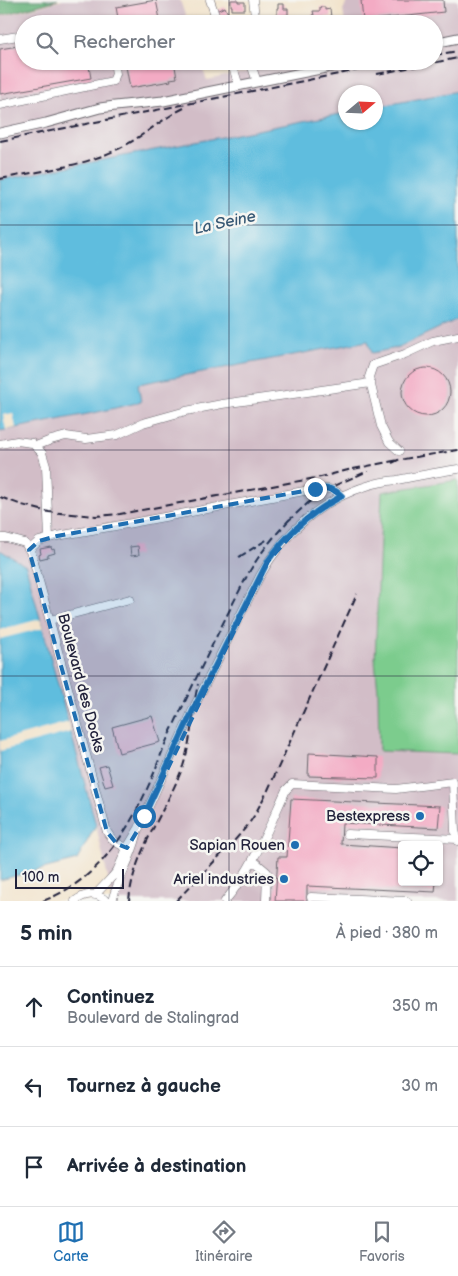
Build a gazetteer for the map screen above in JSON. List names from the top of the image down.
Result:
{
  "streets": {
    "street": ["Boulevard des Docks"]
  },
  "water": ["La Seine"],
  "places": ["Bestexpress", "Sapian Rouen", "Ariel industries"],
  "scale_bar": "100 m",
  "north": "right",
  "page": {
    "search": "Rechercher",
    "scale": "100 m",
    "heading": ["5 min", "À pied · 380 m"],
    "list": [
      ["Continuez", "Boulevard de Stalingrad", "350 m"],
      ["Tournez à gauche", "30 m"],
      "Arrivée à destination"
    ],
    "nav": ["Carte", "Itinéraire", "Favoris"]
  }
}
